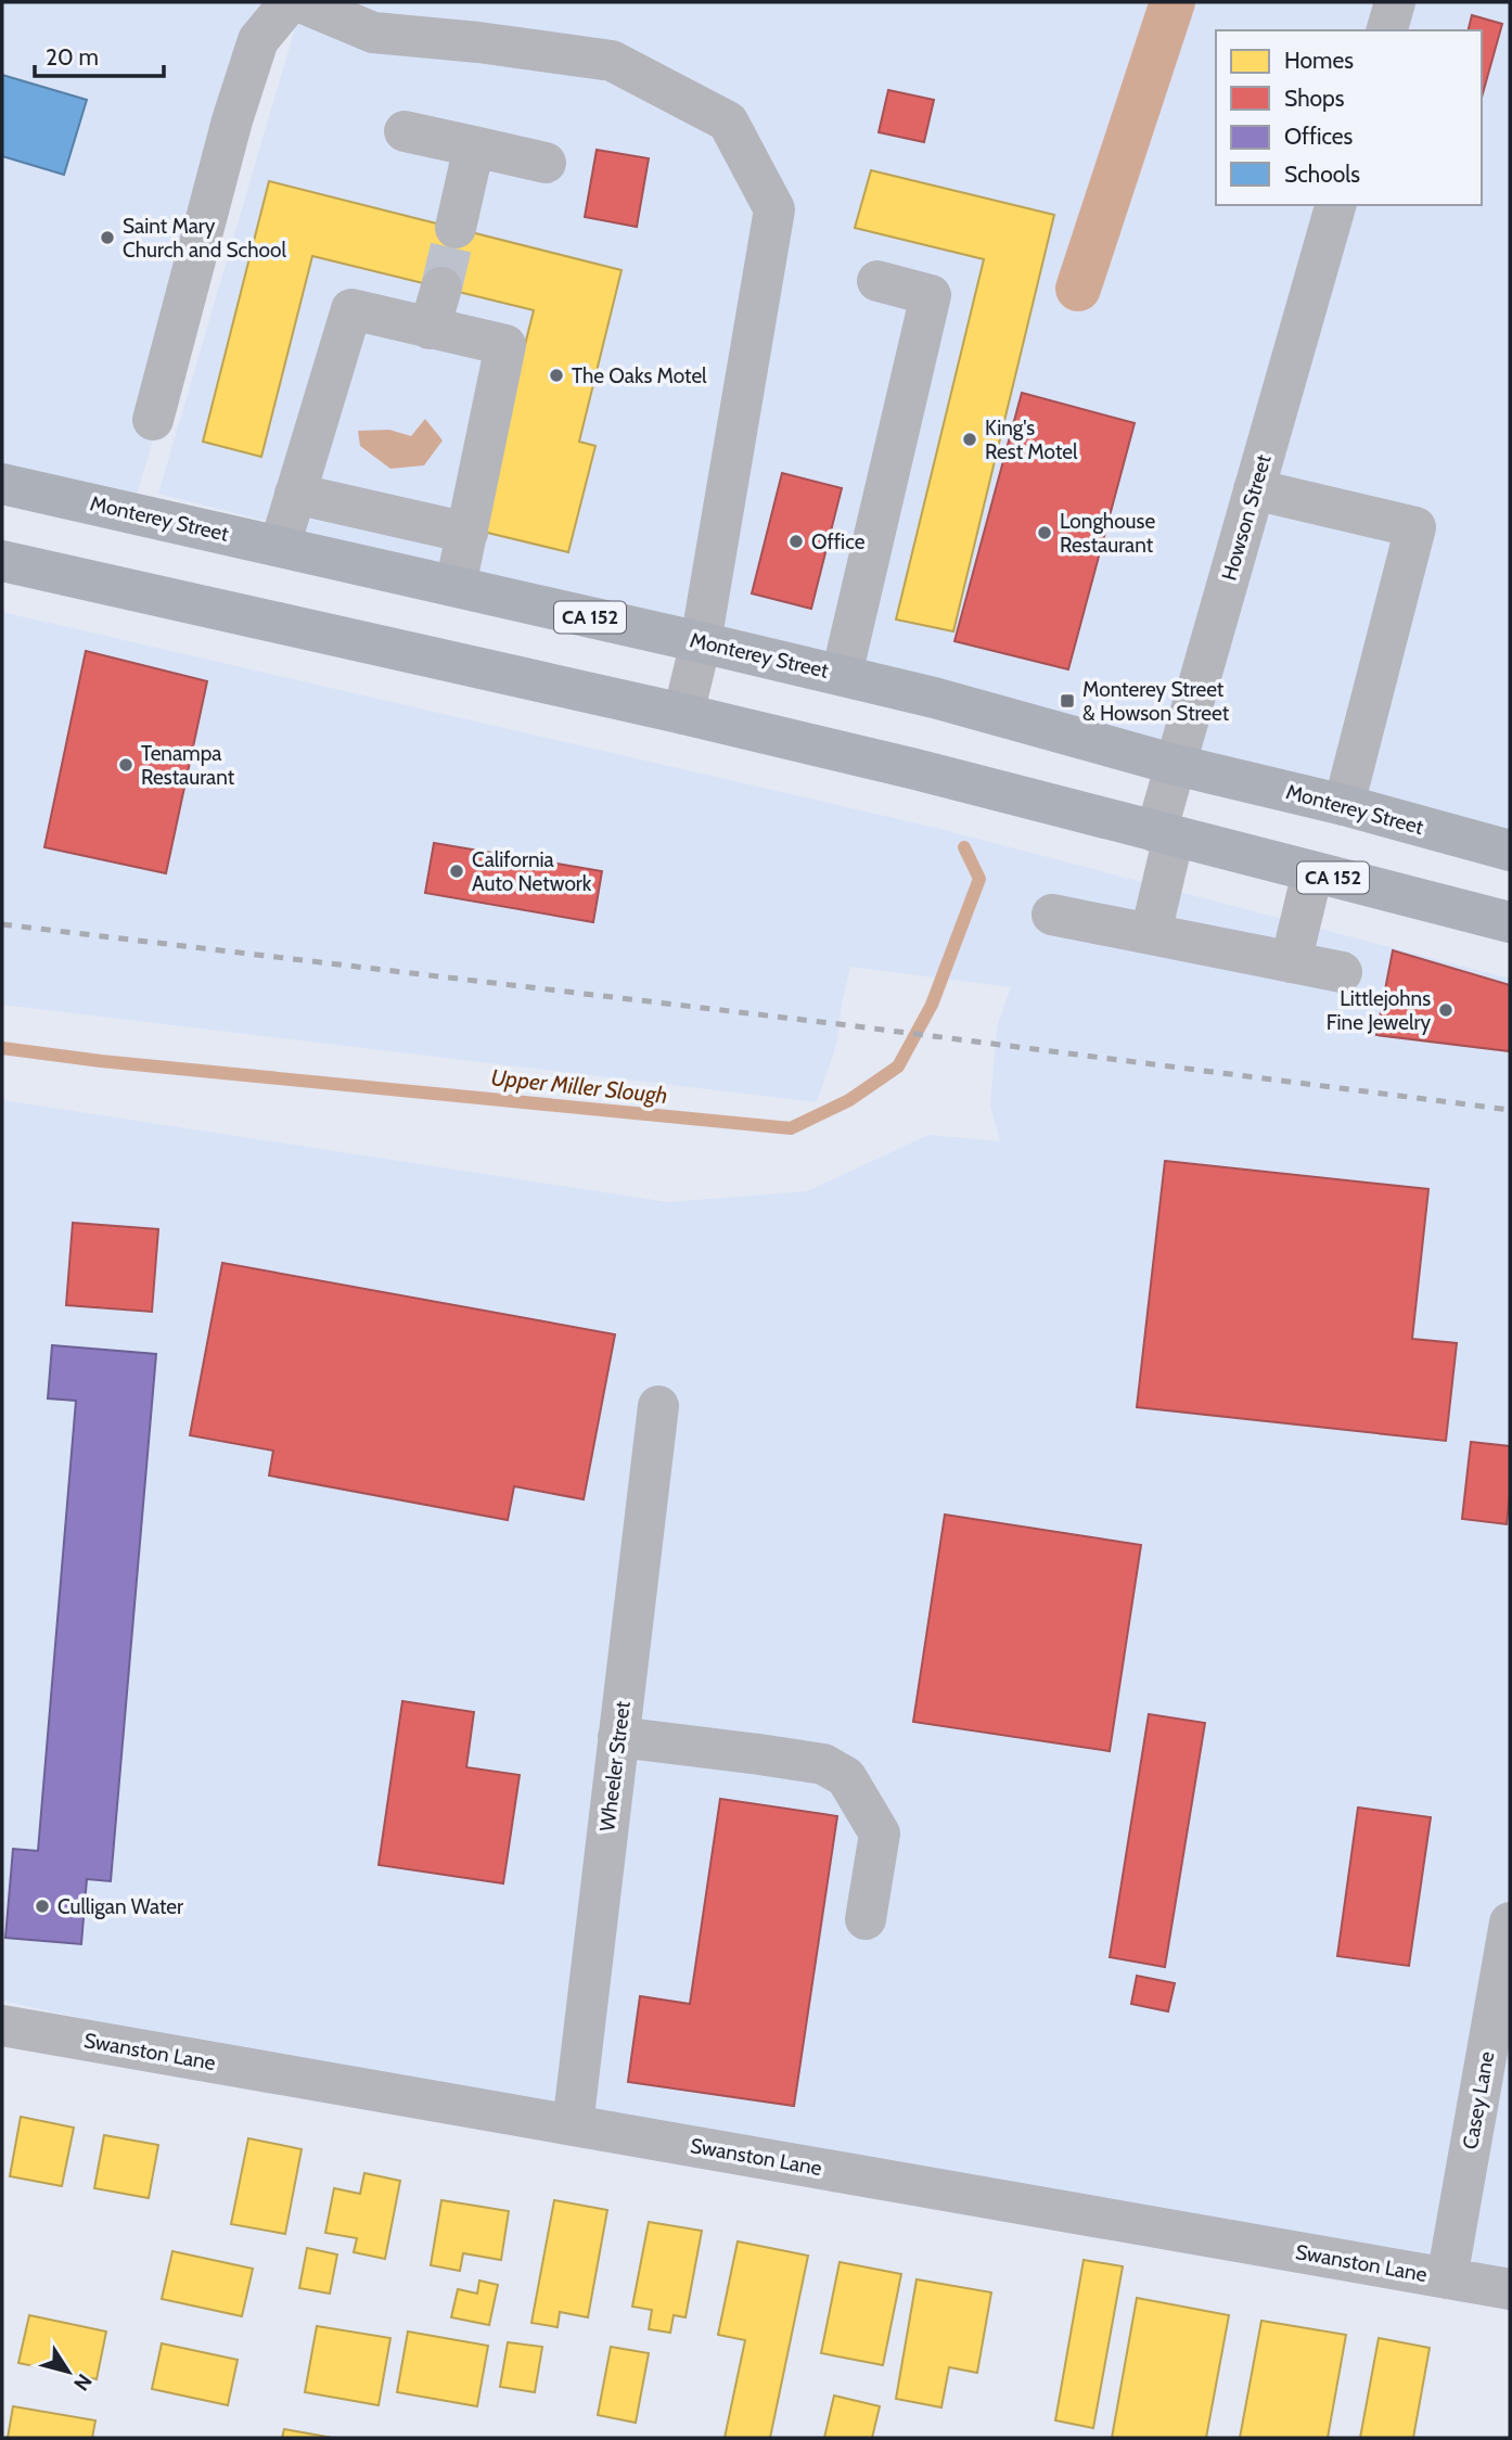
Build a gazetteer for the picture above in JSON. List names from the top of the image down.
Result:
{
  "streets": {
    "main road": ["Monterey Street", "CA 152"],
    "street": [
      "Howson Street",
      "Wheeler Street",
      "Swanston Lane",
      "Casey Lane"
    ]
  },
  "crossings": [
    ["Howson Street", "Monterey Street"],
    ["Howson Street", "CA 152"],
    ["Wheeler Street", "Swanston Lane"],
    ["Swanston Lane", "Casey Lane"]
  ],
  "water": ["Upper Miller Slough"],
  "places": {
    "other": [
      "Saint Mary Church and School",
      "The Oaks Motel",
      "King's Rest Motel",
      "Longhouse Restaurant",
      "Office",
      "Tenampa Restaurant",
      "California Auto Network",
      "Littlejohns Fine Jewelry",
      "Culligan Water"
    ],
    "transit": ["Monterey Street & Howson Street"]
  },
  "legend": [
    "Homes",
    "Shops",
    "Offices",
    "Schools"
  ],
  "scale_bar": "20 m",
  "north": "bottom right"
}
